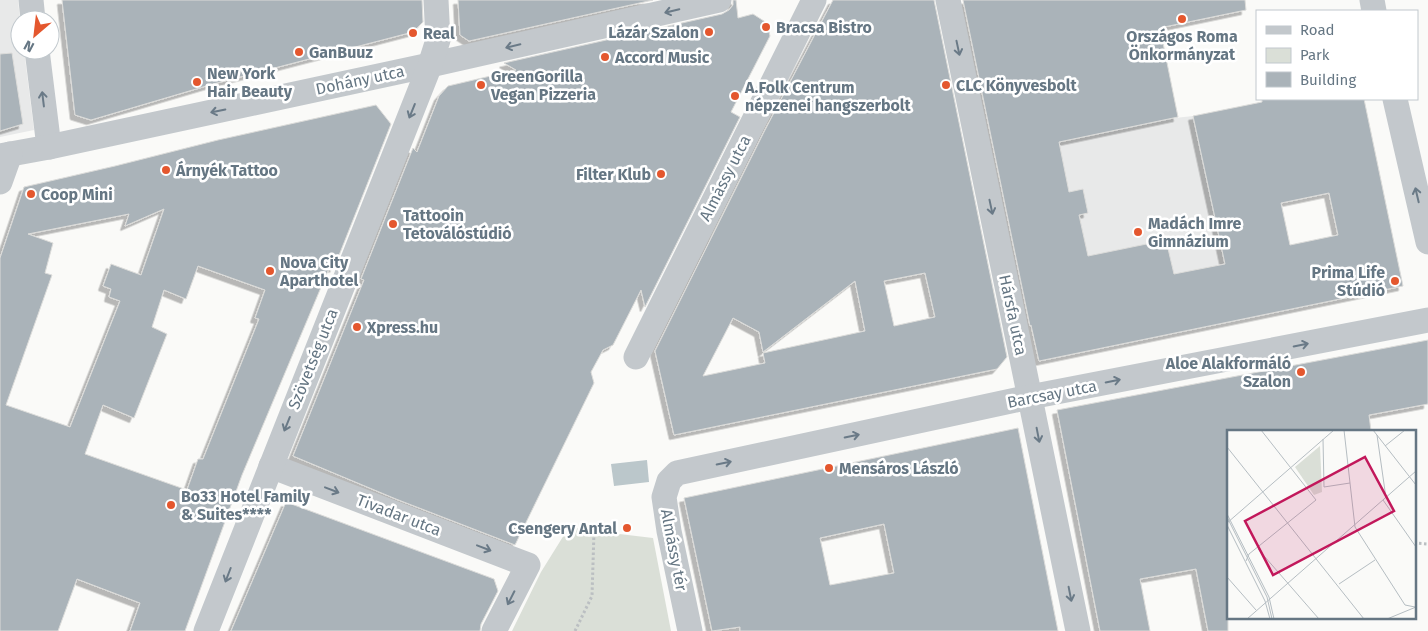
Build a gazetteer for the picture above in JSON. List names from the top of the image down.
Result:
{
  "streets": {
    "street": [
      "Dohány utca",
      "Almássy utca",
      "Hársfa utca",
      "Szövetség utca",
      "Barcsay utca",
      "Tivadar utca",
      "Almássy tér"
    ]
  },
  "crossings": [
    ["Dohány utca", "Szövetség utca"],
    ["Hársfa utca", "Barcsay utca"],
    ["Szövetség utca", "Tivadar utca"],
    ["Barcsay utca", "Almássy tér"]
  ],
  "one_way": [
    "Dohány utca",
    "Hársfa utca",
    "Szövetség utca",
    "Barcsay utca"
  ],
  "places": [
    "Országos Roma Önkormányzat",
    "Bracsa Bistro",
    "Lázár Szalon",
    "Real",
    "GanBuuz",
    "Accord Music",
    "New York Hair Beauty",
    "GreenGorilla Vegan Pizzeria",
    "CLC Könyvesbolt",
    "A.Folk Centrum népzenei hangszerbolt",
    "Árnyék Tattoo",
    "Filter Klub",
    "Coop Mini",
    "Tattooin Tetoválóstúdió",
    "Madách Imre Gimnázium",
    "Nova City Aparthotel",
    "Prima Life Stúdió",
    "Xpress.hu",
    "Aloe Alakformáló Szalon",
    "Mensáros László",
    "Bo33 Hotel Family & Suites****",
    "Csengery Antal"
  ],
  "legend": ["Road", "Park", "Building"],
  "north": "bottom left"
}
